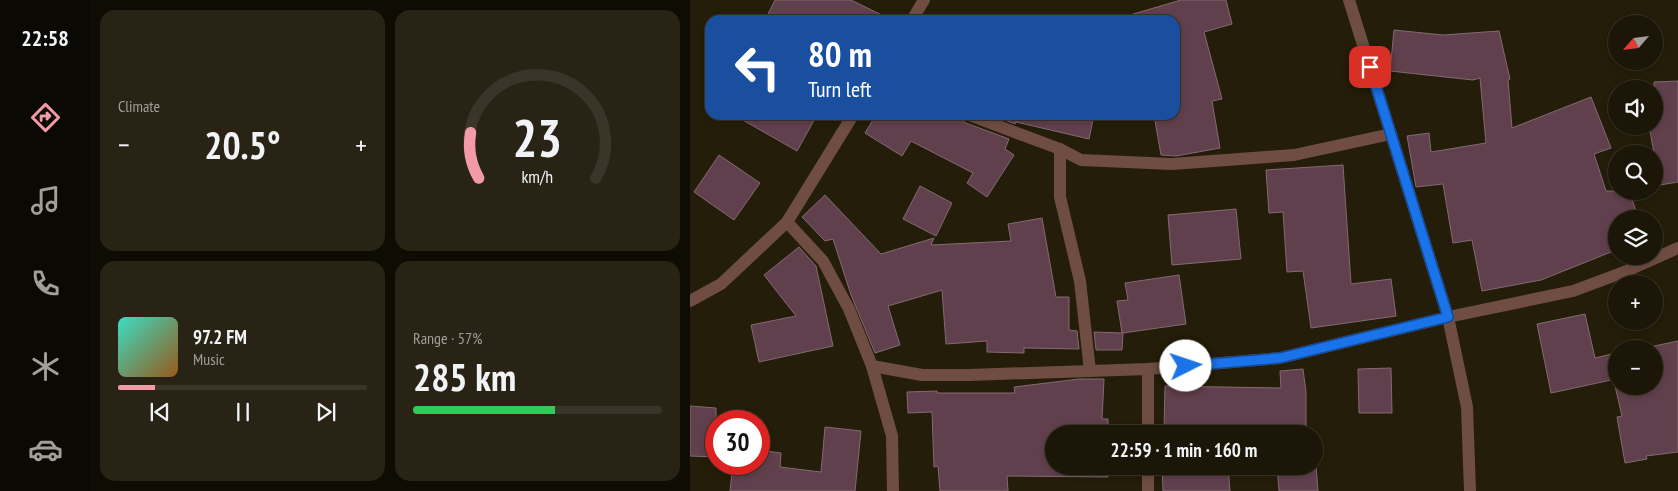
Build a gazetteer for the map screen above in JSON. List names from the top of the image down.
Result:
{
  "north": "bottom left",
  "page": {
    "tabs": "22:58",
    "tile": [
      "Climate",
      ["Range · 57%", "285 km"]
    ],
    "map_buttons": ["+", "−"],
    "turn": ["80 m", "Turn left"],
    "heat": ["−", "20.5°", "+"],
    "song": ["97.2 FM", "Music"],
    "limit": "30",
    "trip": "22:59 · 1 min · 160 m",
    "gauge": ["23", "km/h"]
  }
}
